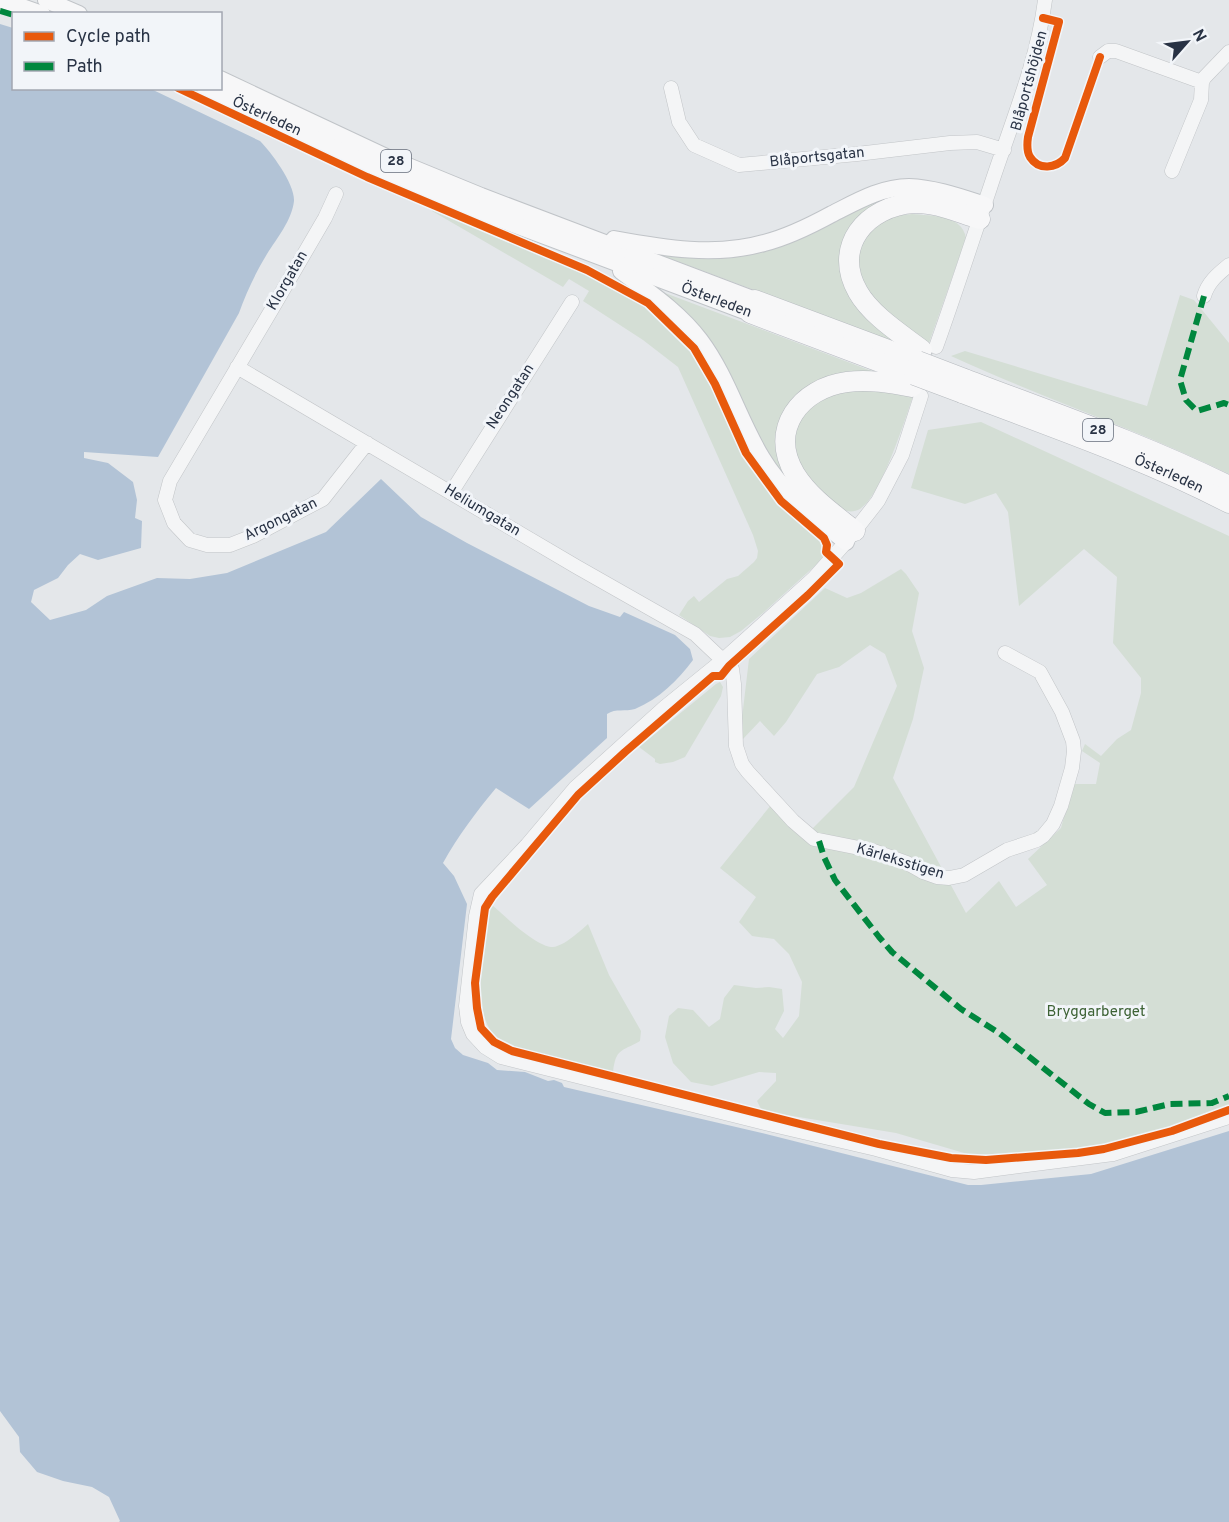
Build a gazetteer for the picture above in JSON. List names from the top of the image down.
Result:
{
  "streets": {
    "highway": ["Österleden", "28"],
    "street": [
      "Blåportsgatan",
      "Klorgatan",
      "Neongatan",
      "Heliumgatan",
      "Argongatan",
      "Kärleksstigen"
    ],
    "cycle path": ["Blåportshöjden"]
  },
  "crossings": [
    ["Klorgatan", "Heliumgatan"],
    ["Klorgatan", "Argongatan"],
    ["Neongatan", "Heliumgatan"],
    ["Heliumgatan", "Argongatan"],
    ["Heliumgatan", "Kärleksstigen"]
  ],
  "parks": ["Bryggarberget"],
  "legend": ["Cycle path", "Path"],
  "north": "top right"
}
